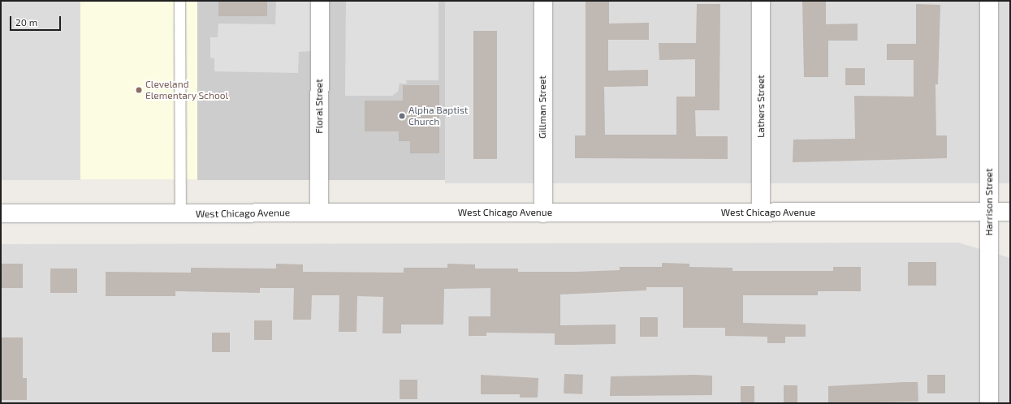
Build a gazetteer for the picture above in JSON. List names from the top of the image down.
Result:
{
  "streets": {
    "street": [
      "Floral Street",
      "Lathers Street",
      "Gillman Street",
      "Harrison Street",
      "West Chicago Avenue"
    ]
  },
  "crossings": [
    ["Floral Street", "West Chicago Avenue"],
    ["Lathers Street", "West Chicago Avenue"],
    ["Gillman Street", "West Chicago Avenue"],
    ["Harrison Street", "West Chicago Avenue"]
  ],
  "places": ["Cleveland Elementary School", "Alpha Baptist Church"],
  "scale_bar": "20 m"
}
